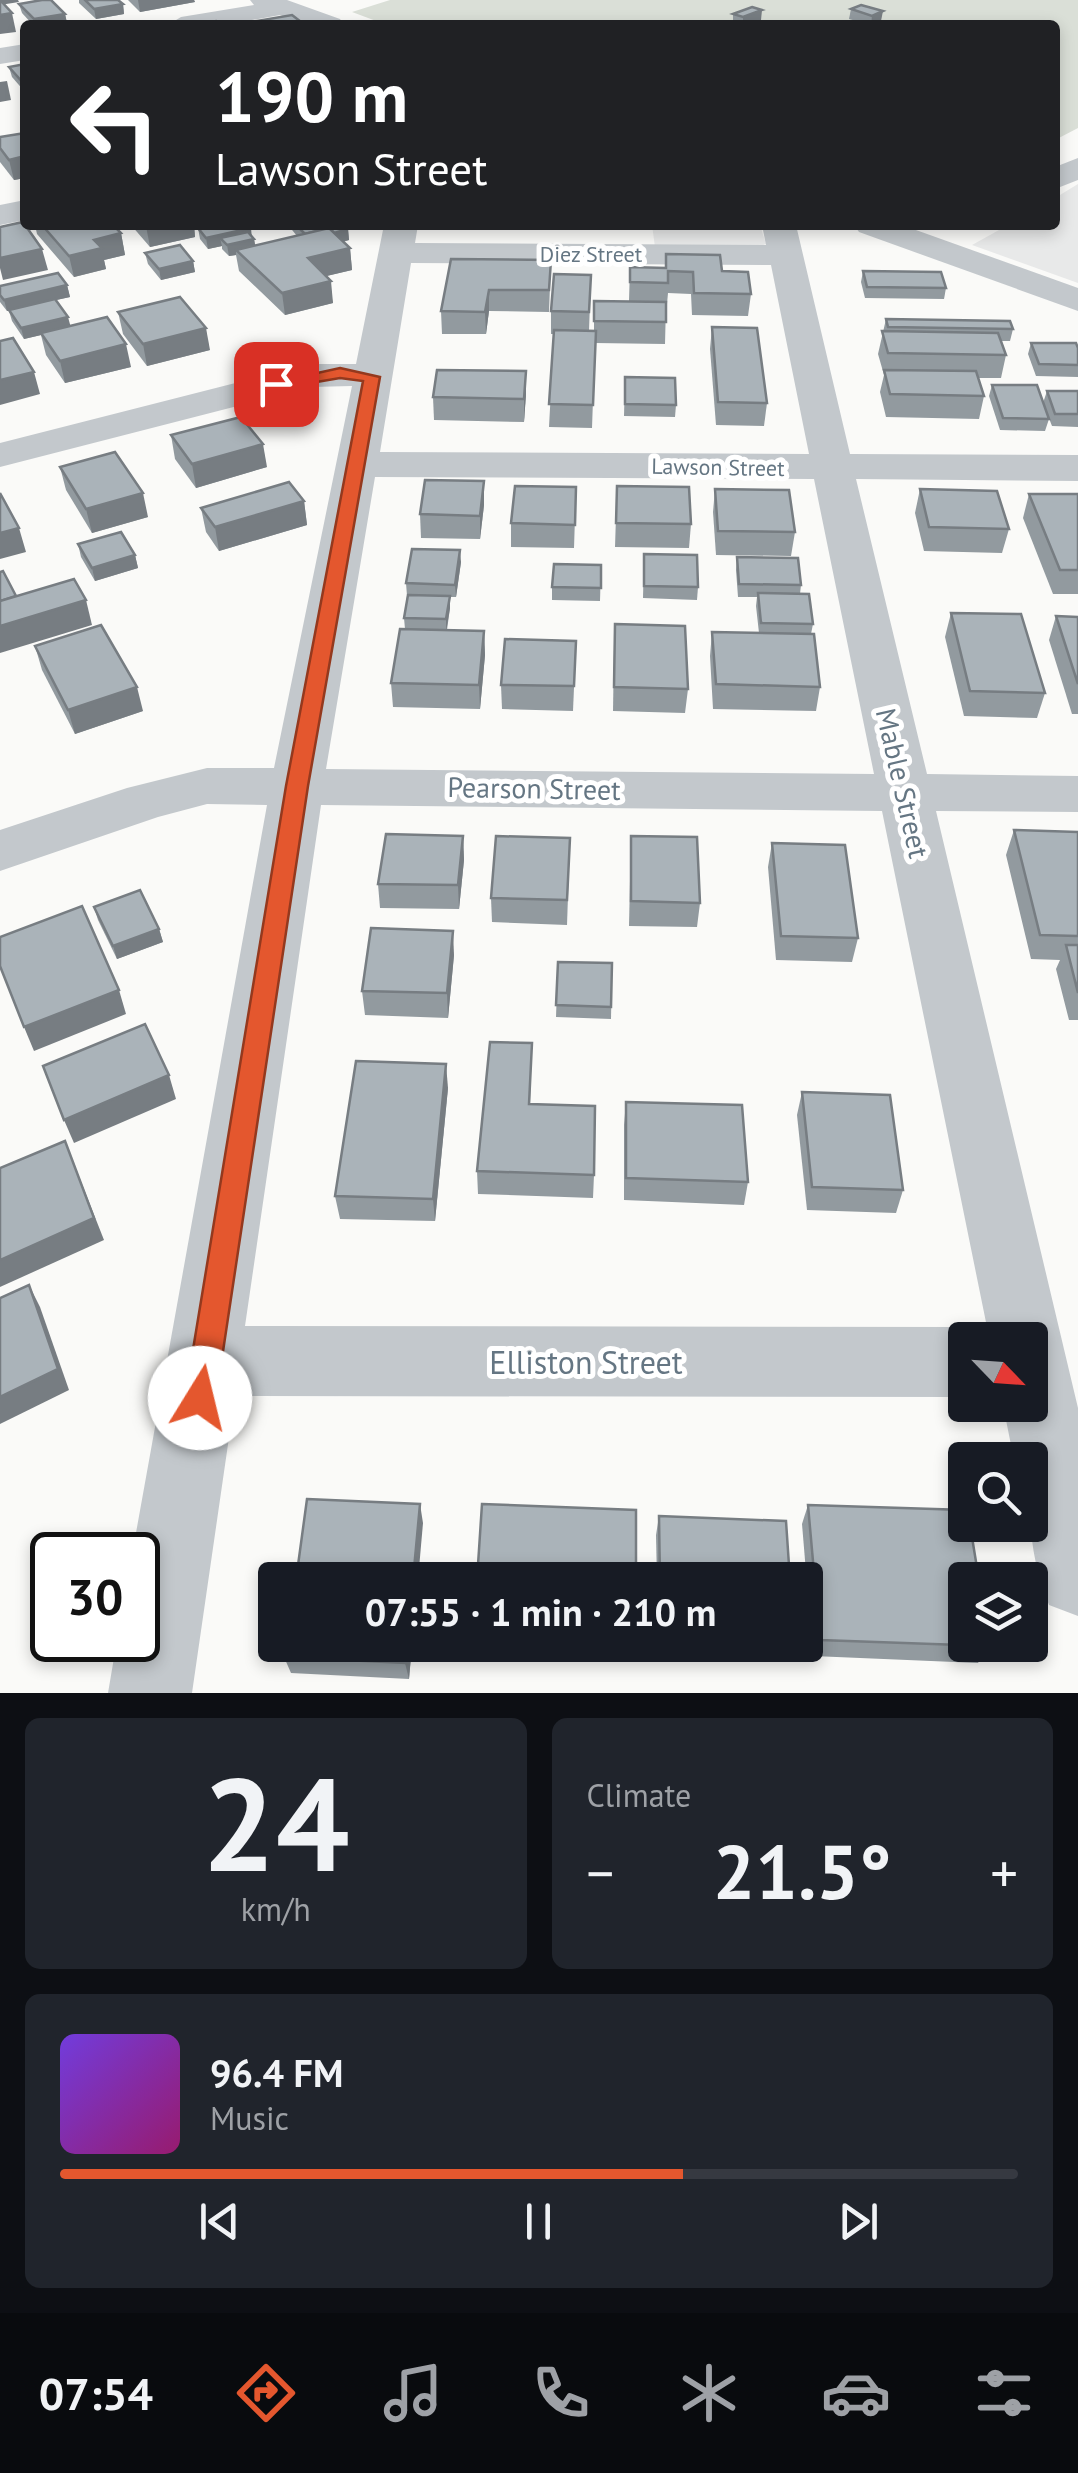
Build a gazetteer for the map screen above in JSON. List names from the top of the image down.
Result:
{
  "streets": {
    "street": [
      "Diez Street",
      "Lawson Street",
      "Mable Street",
      "Pearson Street",
      "Elliston Street"
    ]
  },
  "crossings": [
    ["Diez Street", "Mable Street"],
    ["Lawson Street", "Mable Street"],
    ["Mable Street", "Pearson Street"]
  ],
  "north": "bottom right",
  "page": {
    "turn": ["190 m", "Lawson Street"],
    "limit": "30",
    "trip": "07:55 · 1 min · 210 m",
    "tile": [
      ["24", "km/h"],
      "Climate"
    ],
    "heat": ["−", "21.5°", "+"],
    "song": ["96.4 FM", "Music"],
    "tabs": "07:54"
  }
}
